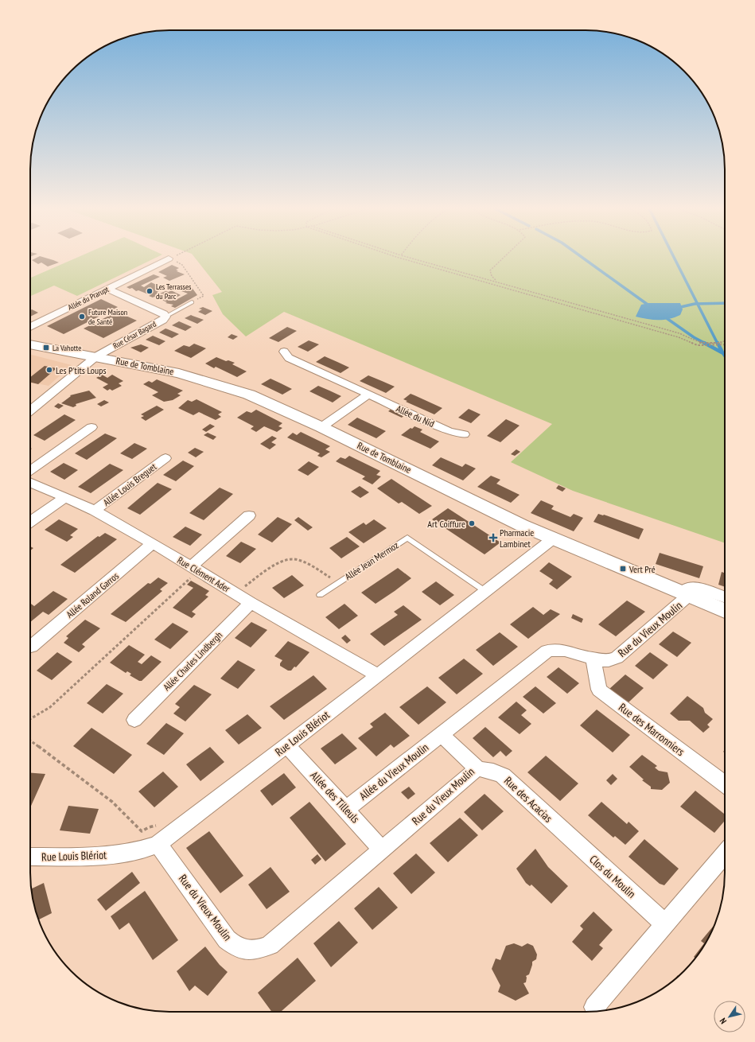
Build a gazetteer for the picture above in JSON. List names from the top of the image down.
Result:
{
  "streets": {
    "main road": ["Rue de Tomblaine"],
    "street": [
      "Allée du Prarupt",
      "Rue César Bagard",
      "Allée du Nid",
      "Allée Louis Breguet",
      "Rue Clément Ader",
      "Allée Roland Garros",
      "Rue du Vieux Moulin",
      "Allée Charles Lindbergh",
      "Rue des Marronniers",
      "Rue Louis Blériot",
      "Allée du Vieux Moulin",
      "Allée des Tilleuls",
      "Rue des Acacias",
      "Clos du Moulin"
    ],
    "lane": ["Allée Jean Mermoz"]
  },
  "crossings": [
    ["Allée du Prarupt", "Rue César Bagard"],
    ["Rue César Bagard", "Rue de Tomblaine"],
    ["Rue de Tomblaine", "Rue du Vieux Moulin"],
    ["Rue de Tomblaine", "Rue Louis Blériot"],
    ["Allée Louis Breguet", "Rue Clément Ader"],
    ["Allée Jean Mermoz", "Rue Louis Blériot"],
    ["Rue Clément Ader", "Allée Roland Garros"],
    ["Rue Clément Ader", "Allée Charles Lindbergh"],
    ["Rue Clément Ader", "Rue Louis Blériot"],
    ["Rue du Vieux Moulin", "Rue des Marronniers"],
    ["Rue du Vieux Moulin", "Rue Louis Blériot"],
    ["Rue du Vieux Moulin", "Allée du Vieux Moulin"],
    ["Rue du Vieux Moulin", "Allée des Tilleuls"],
    ["Rue du Vieux Moulin", "Rue des Acacias"],
    ["Rue Louis Blériot", "Allée des Tilleuls"],
    ["Allée du Vieux Moulin", "Allée des Tilleuls"],
    ["Rue des Acacias", "Clos du Moulin"]
  ],
  "places": {
    "other": [
      "Les Terrasses du Parc",
      "Future Maison de Santé",
      "Les P'tits Loups",
      "Art Coiffure"
    ],
    "transit": ["La Vahotte", "Vert Pré"],
    "health": ["Pharmacie Lambinet"]
  },
  "north": "bottom left"
}
